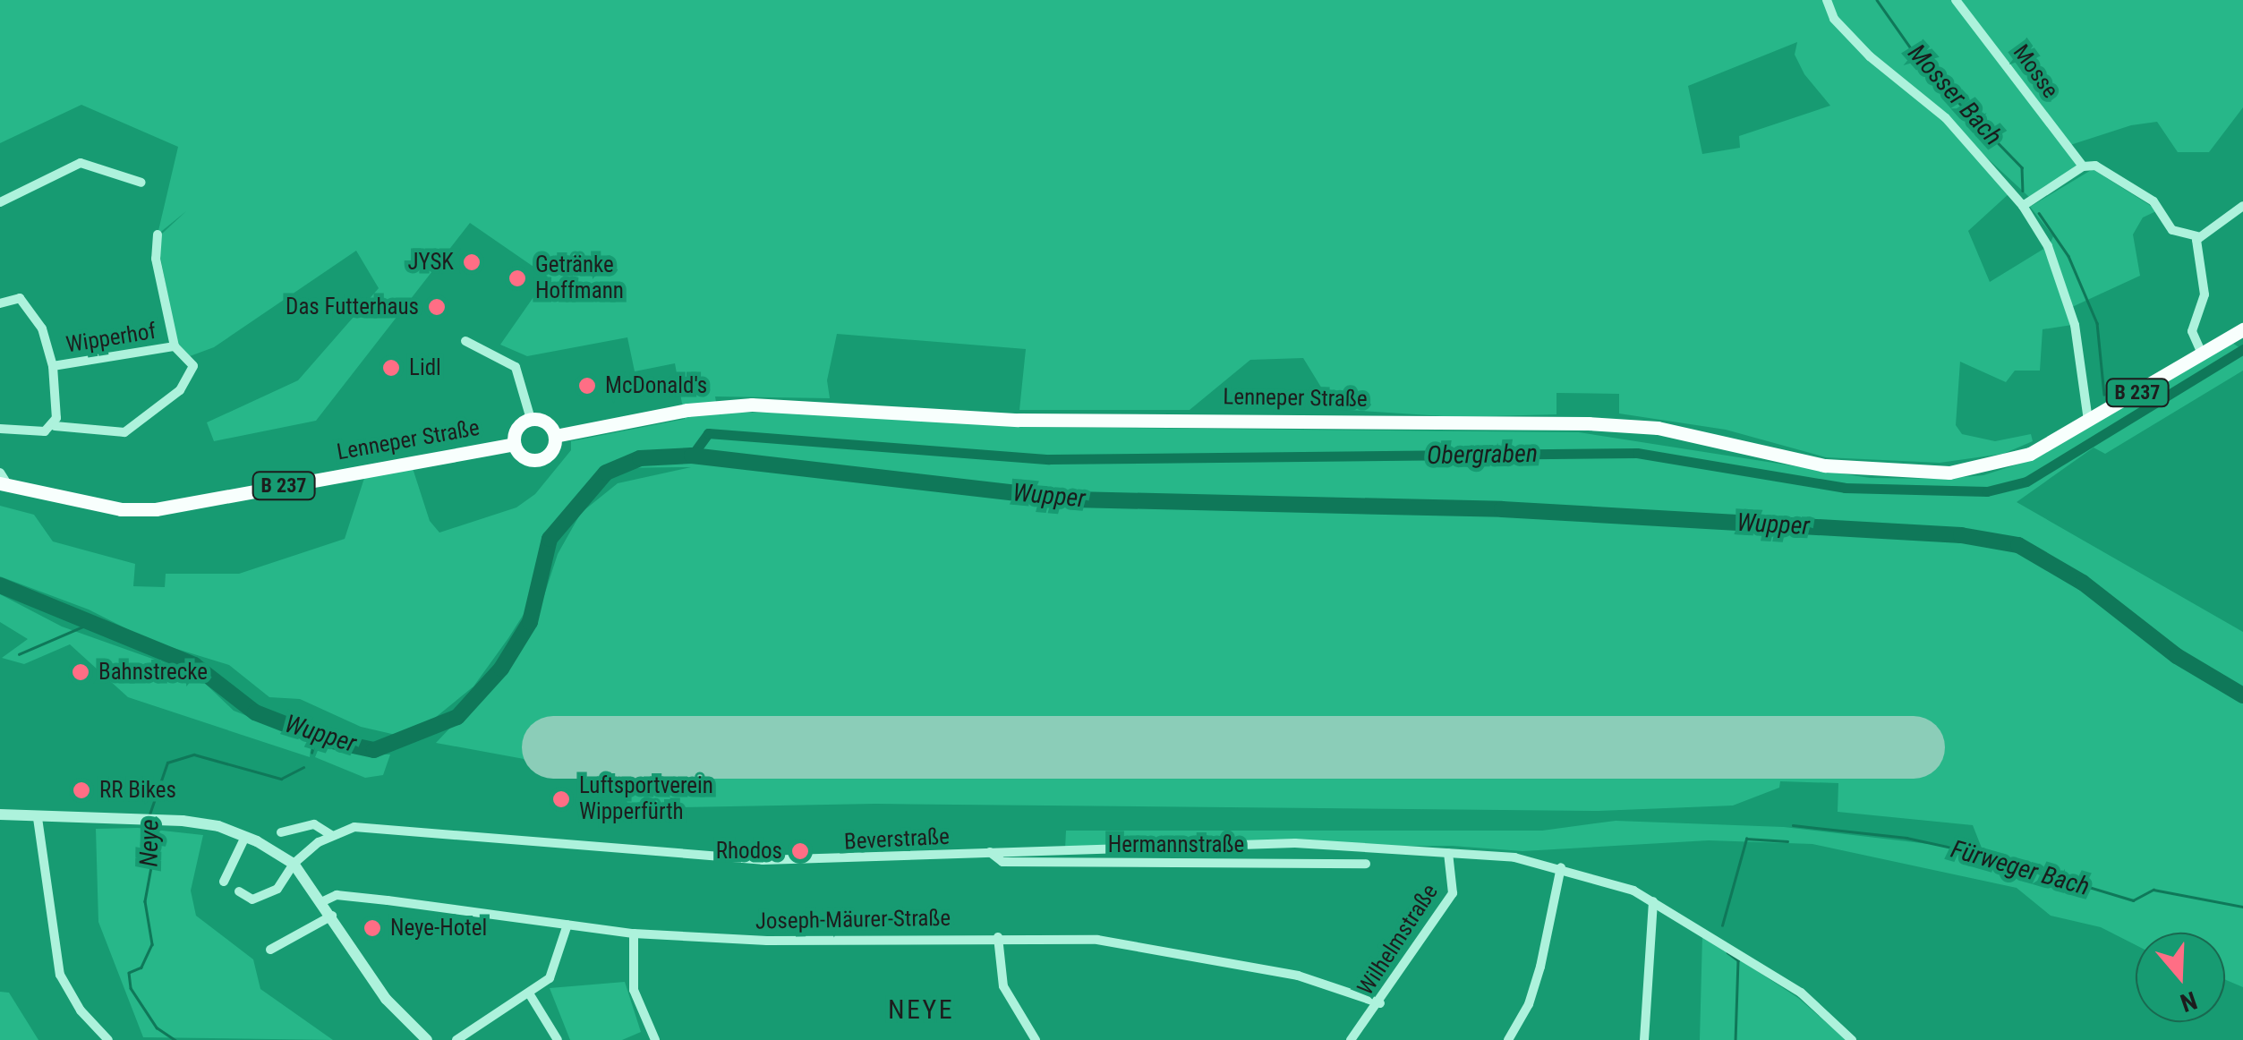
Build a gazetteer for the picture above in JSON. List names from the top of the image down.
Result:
{
  "streets": {
    "main road": ["B 237", "Lenneper Straße"],
    "street": [
      "Mosse",
      "Wipperhof",
      "Beverstraße",
      "Hermannstraße",
      "Joseph-Mäurer-Straße",
      "Wilhelmstraße"
    ]
  },
  "crossings": [
    ["B 237", "Lenneper Straße"],
    ["Beverstraße", "Hermannstraße"],
    ["Beverstraße", "Wilhelmstraße"],
    ["Joseph-Mäurer-Straße", "Wilhelmstraße"]
  ],
  "districts": ["NEYE"],
  "water": [
    "Mosser Bach",
    "Obergraben",
    "Wupper",
    "Neye",
    "Fürweger Bach"
  ],
  "places": [
    "JYSK",
    "Getränke Hoffmann",
    "Das Futterhaus",
    "Lidl",
    "McDonald's",
    "Bahnstrecke",
    "RR Bikes",
    "Luftsportverein Wipperfürth",
    "Rhodos",
    "Neye-Hotel"
  ],
  "north": "bottom"
}
